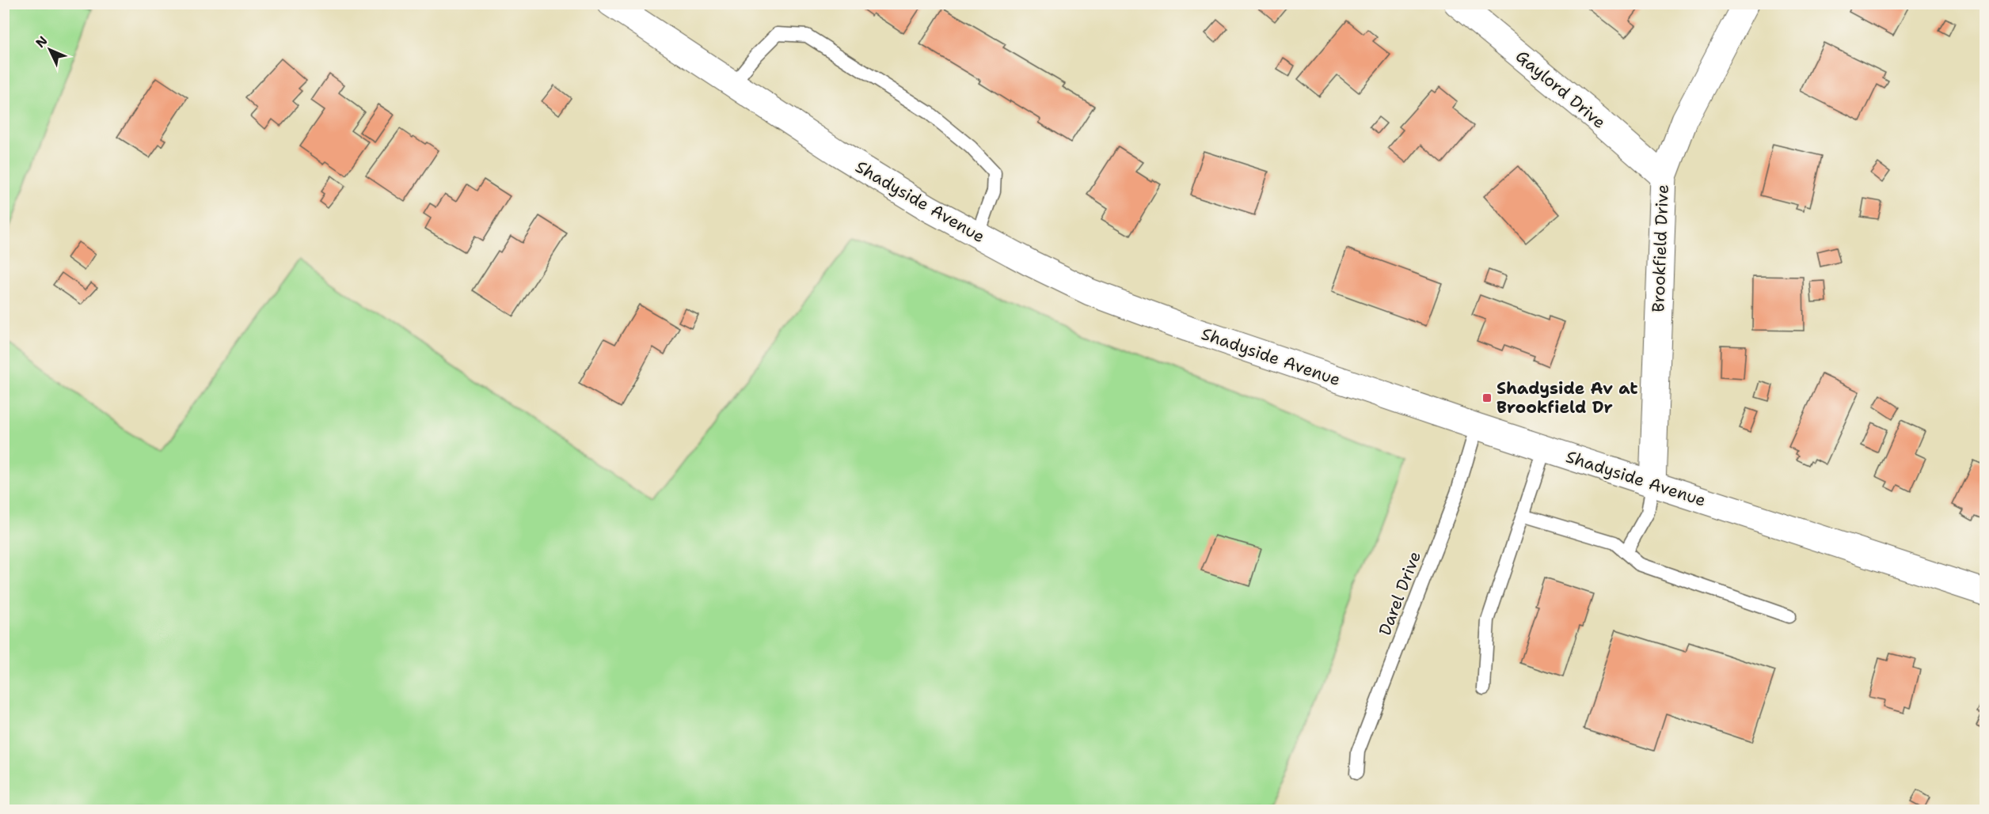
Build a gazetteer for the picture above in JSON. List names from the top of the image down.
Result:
{
  "streets": {
    "street": ["Gaylord Drive", "Shadyside Avenue", "Brookfield Drive"],
    "lane": ["Darel Drive"]
  },
  "crossings": [
    ["Gaylord Drive", "Brookfield Drive"],
    ["Shadyside Avenue", "Brookfield Drive"],
    ["Shadyside Avenue", "Darel Drive"]
  ],
  "places": {
    "transit": ["Shadyside Av at Brookfield Dr"]
  },
  "north": "top left"
}
